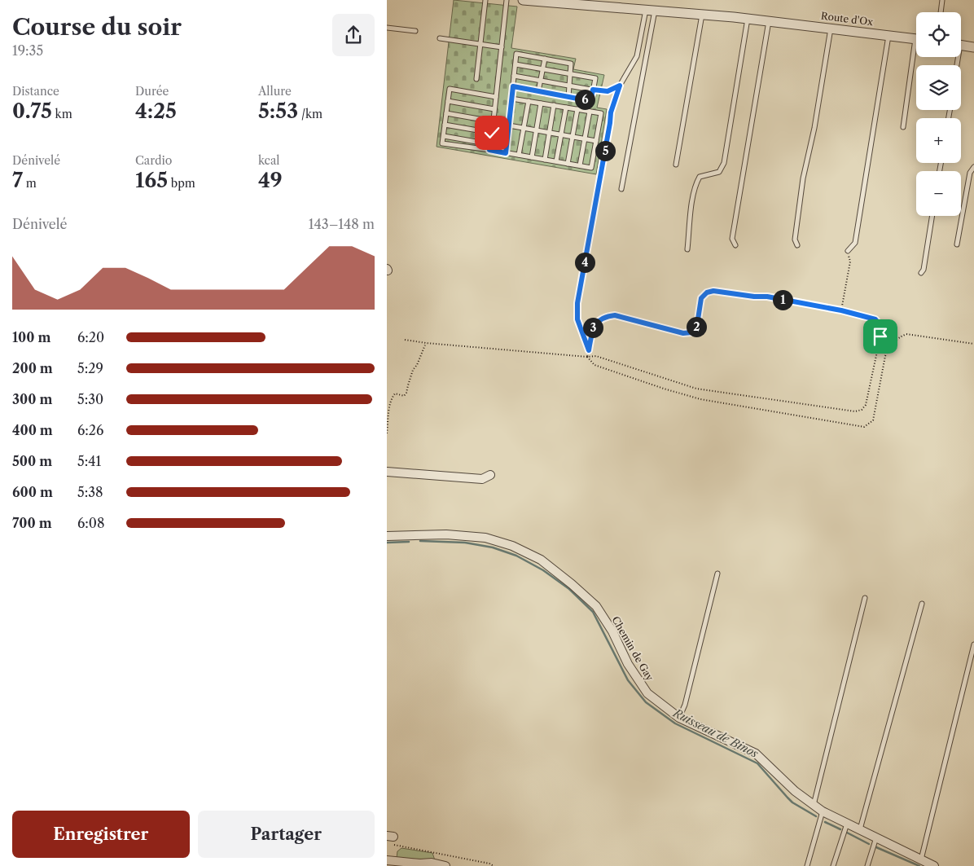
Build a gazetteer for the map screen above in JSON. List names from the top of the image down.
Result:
{
  "streets": {
    "street": ["Route d'Ox", "Chemin de Gay"]
  },
  "water": ["Ruisseau de Binos"],
  "page": {
    "heading": ["Course du soir", "19:35"],
    "map_buttons": ["+", "−"],
    "stats": [
      ["Distance", "0.75 km"],
      ["Durée", "4:25"],
      ["Allure", "5:53 /km"],
      ["Dénivelé", "7 m"],
      ["Cardio", "165 bpm"],
      ["kcal", "49"]
    ],
    "pins": [
      "6",
      "5",
      "4",
      "1",
      "2",
      "3"
    ],
    "chart": ["Dénivelé", "143–148 m"],
    "list": [
      {
        "name": "100 m",
        "note": "6:20"
      },
      {
        "name": "200 m",
        "note": "5:29"
      },
      {
        "name": "300 m",
        "note": "5:30"
      },
      {
        "name": "400 m",
        "note": "6:26"
      },
      {
        "name": "500 m",
        "note": "5:41"
      },
      {
        "name": "600 m",
        "note": "5:38"
      },
      {
        "name": "700 m",
        "note": "6:08"
      }
    ],
    "buttons": ["Enregistrer", "Partager"]
  }
}
